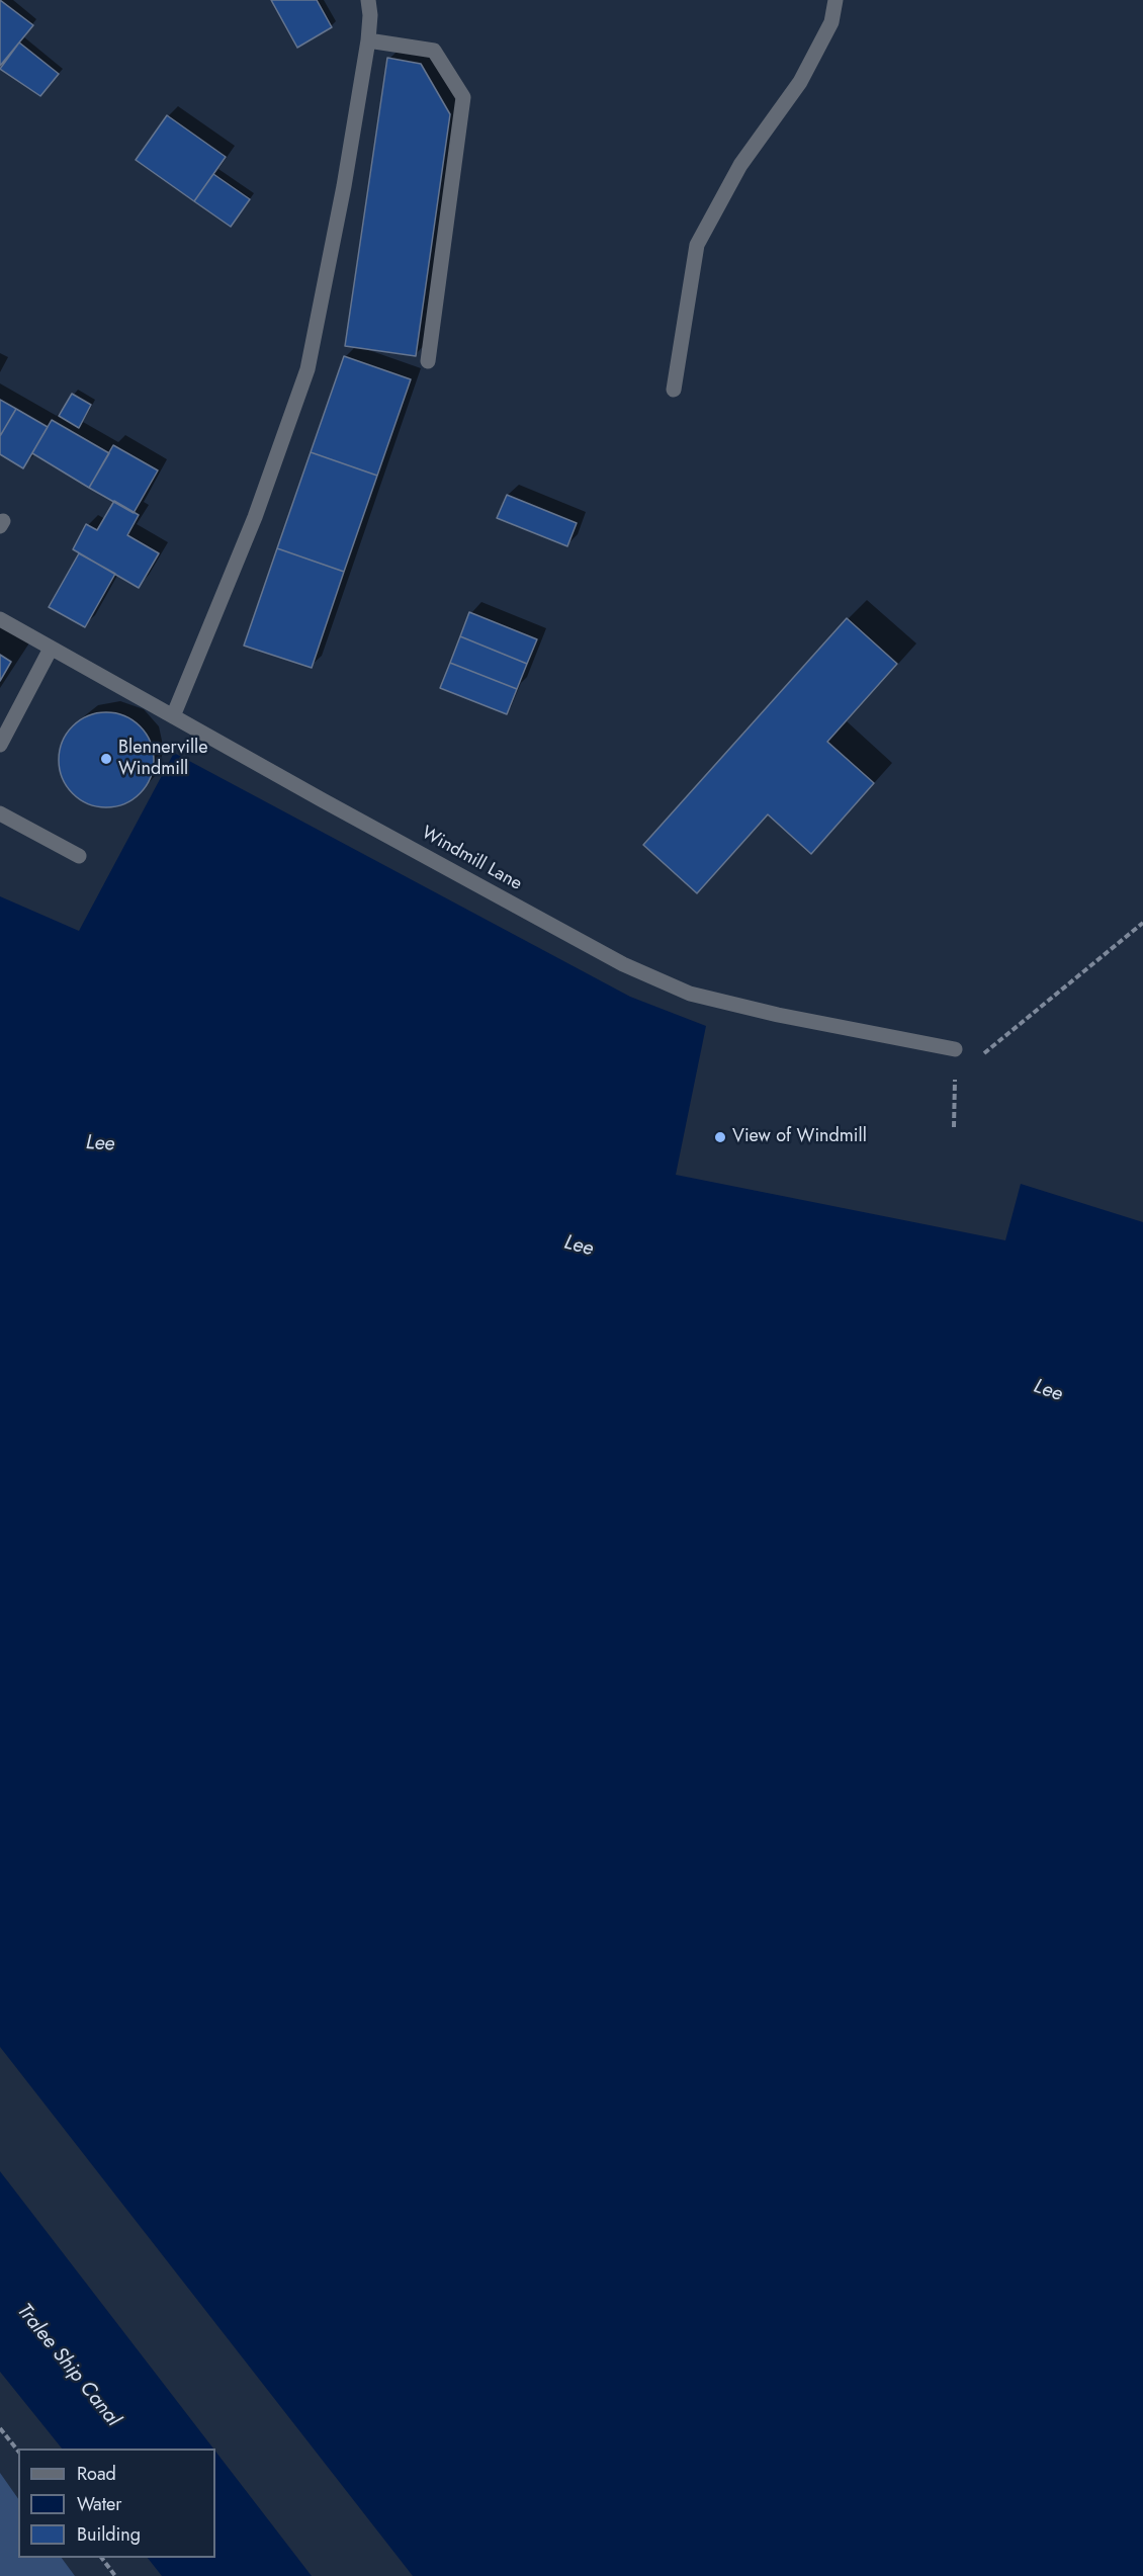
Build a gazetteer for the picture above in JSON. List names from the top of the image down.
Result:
{
  "streets": {
    "street": ["Windmill Lane"]
  },
  "water": ["Lee", "Tralee Ship Canal"],
  "places": ["Blennerville Windmill", "View of Windmill"],
  "legend": ["Road", "Water", "Building"]
}
